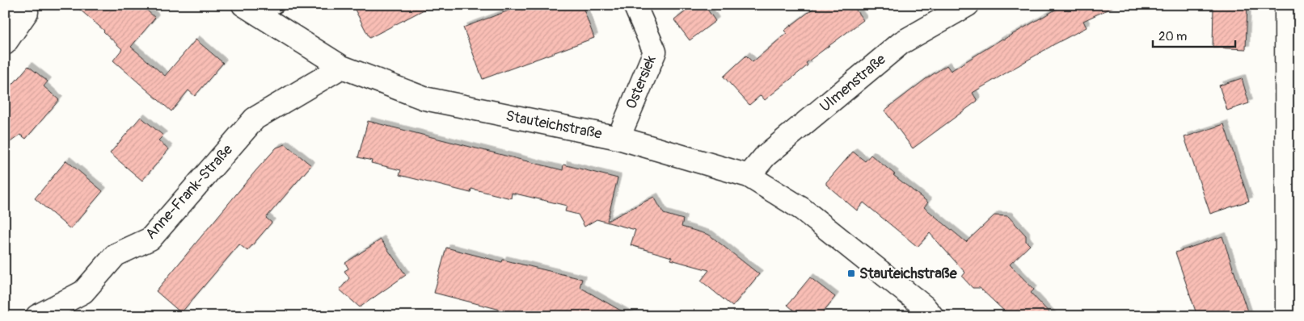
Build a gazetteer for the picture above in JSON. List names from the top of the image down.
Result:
{
  "streets": {
    "street": [
      "Ostersiek",
      "Ulmenstraße",
      "Stauteichstraße",
      "Anne-Frank-Straße"
    ]
  },
  "crossings": [
    ["Ostersiek", "Stauteichstraße"],
    ["Ulmenstraße", "Stauteichstraße"],
    ["Stauteichstraße", "Anne-Frank-Straße"]
  ],
  "places": {
    "transit": ["Stauteichstraße"]
  },
  "scale_bar": "20 m"
}
